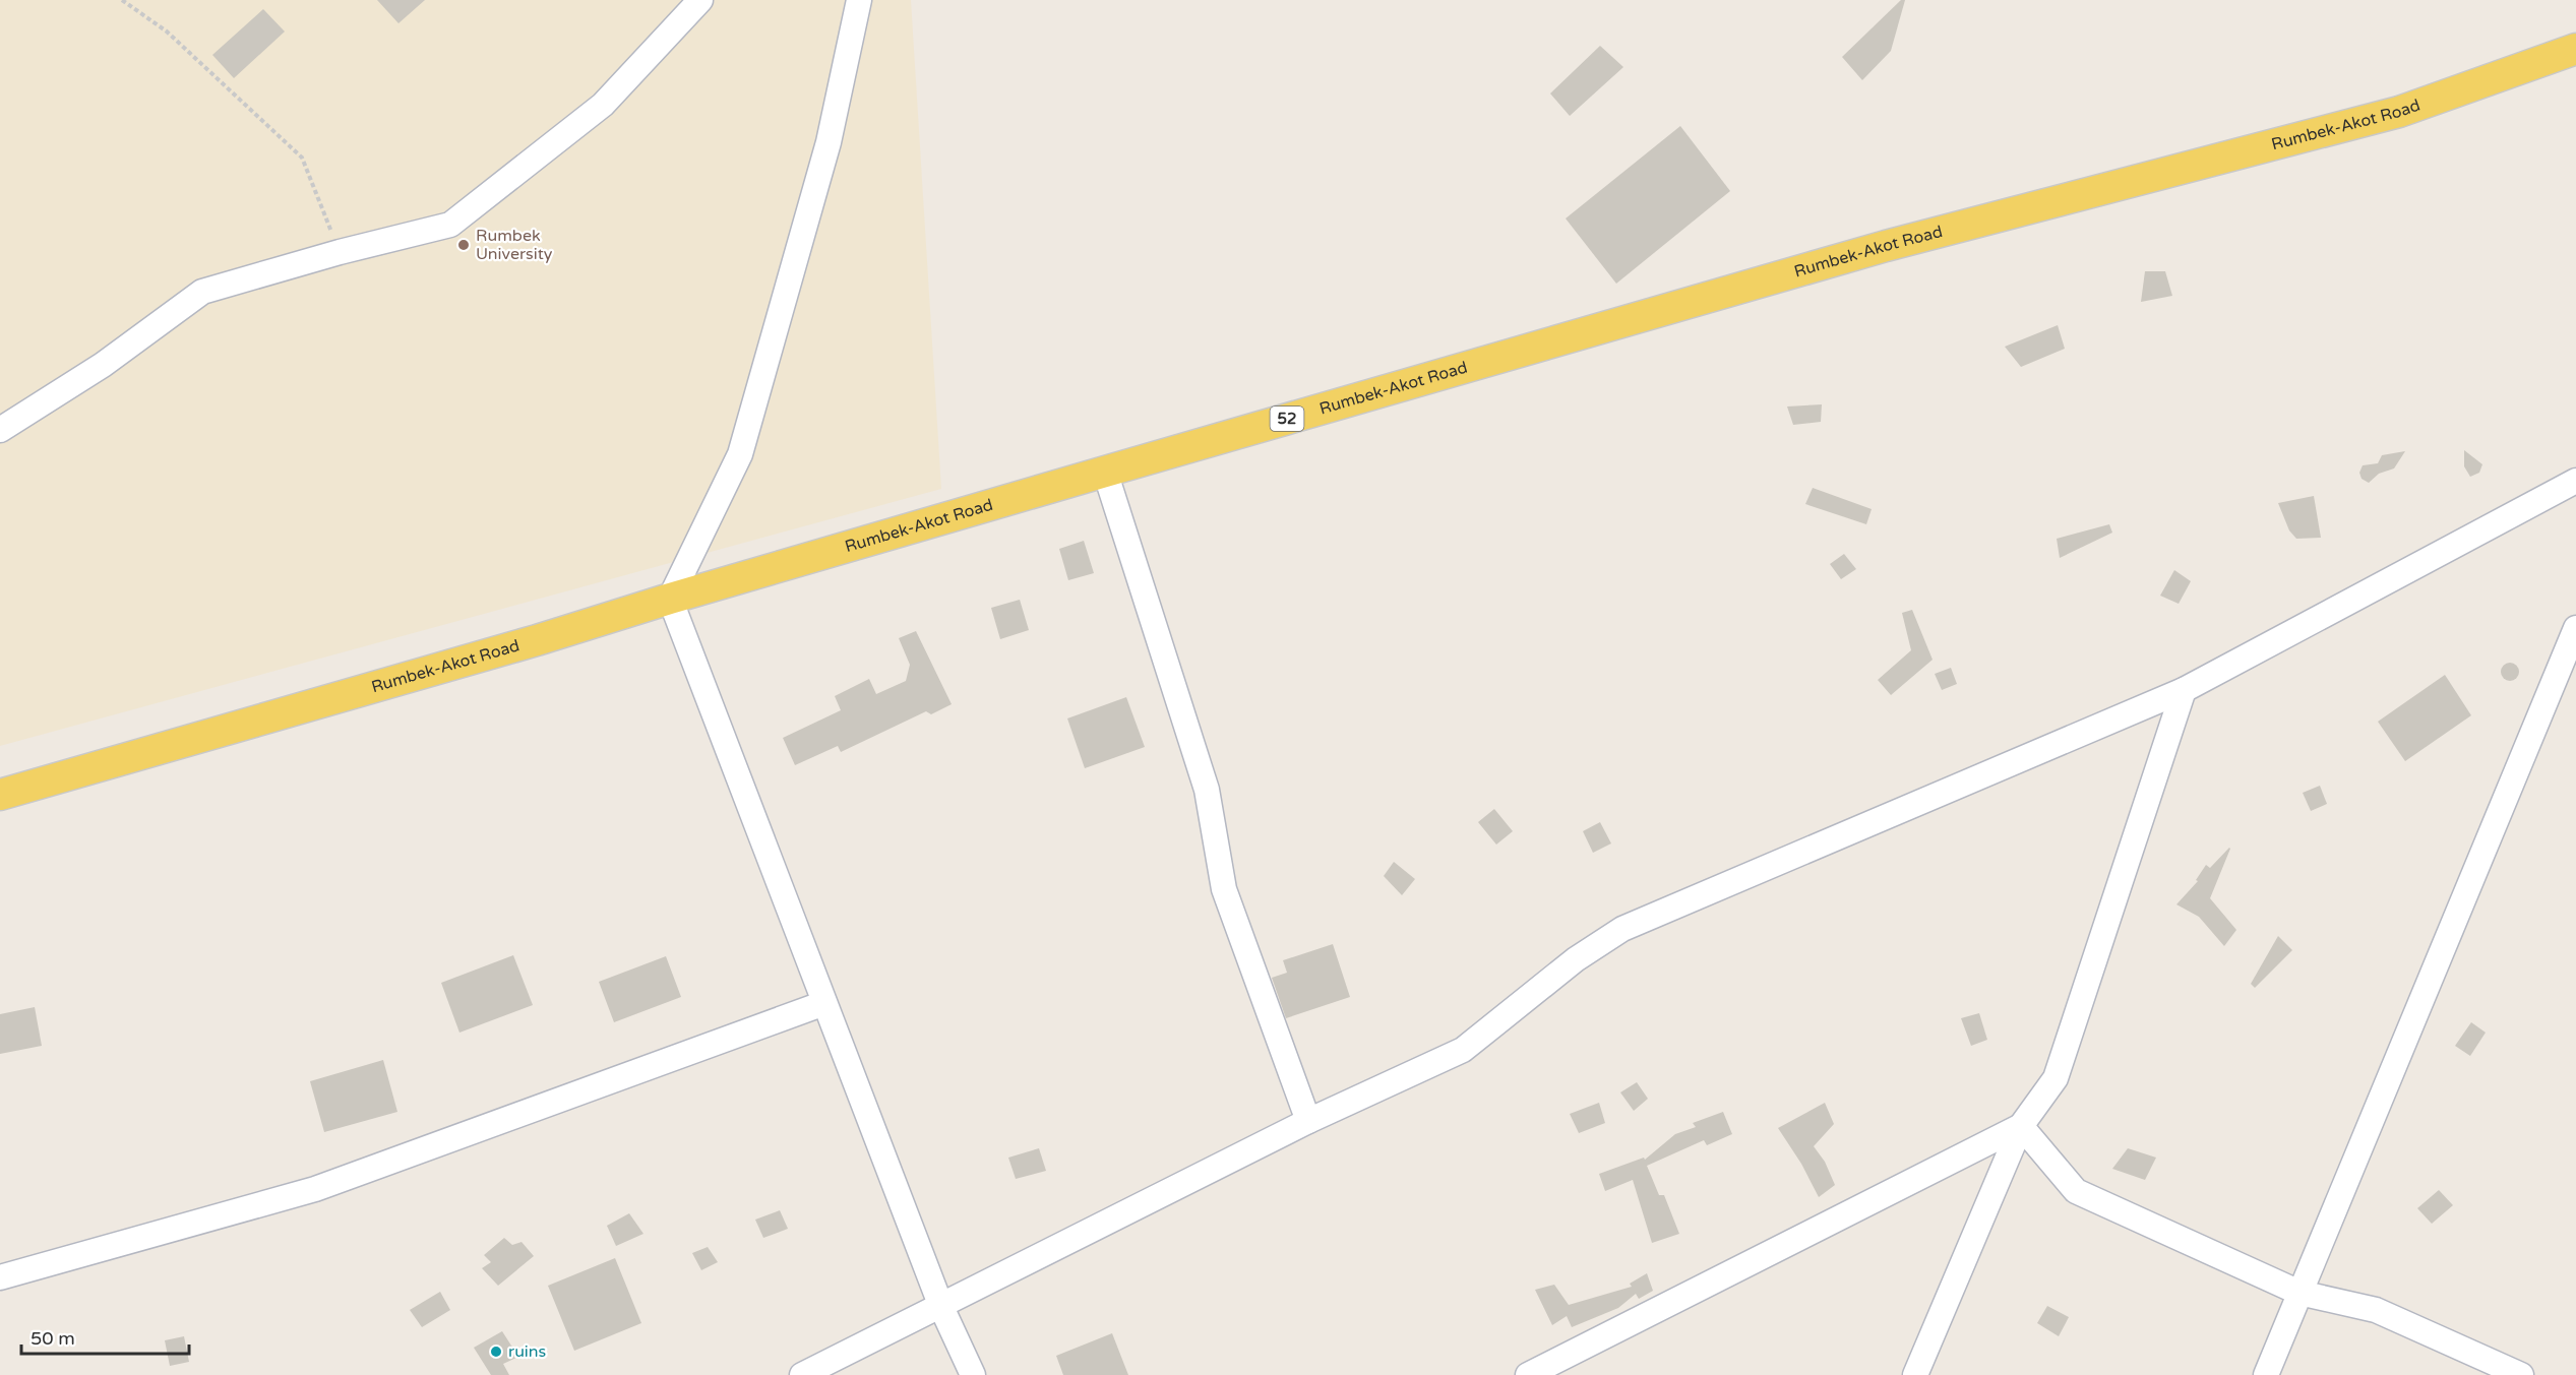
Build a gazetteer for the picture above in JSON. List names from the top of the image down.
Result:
{
  "streets": {
    "main road": ["Rumbek-Akot Road", "52"]
  },
  "places": ["Rumbek University", "ruins"],
  "scale_bar": "50 m"
}
